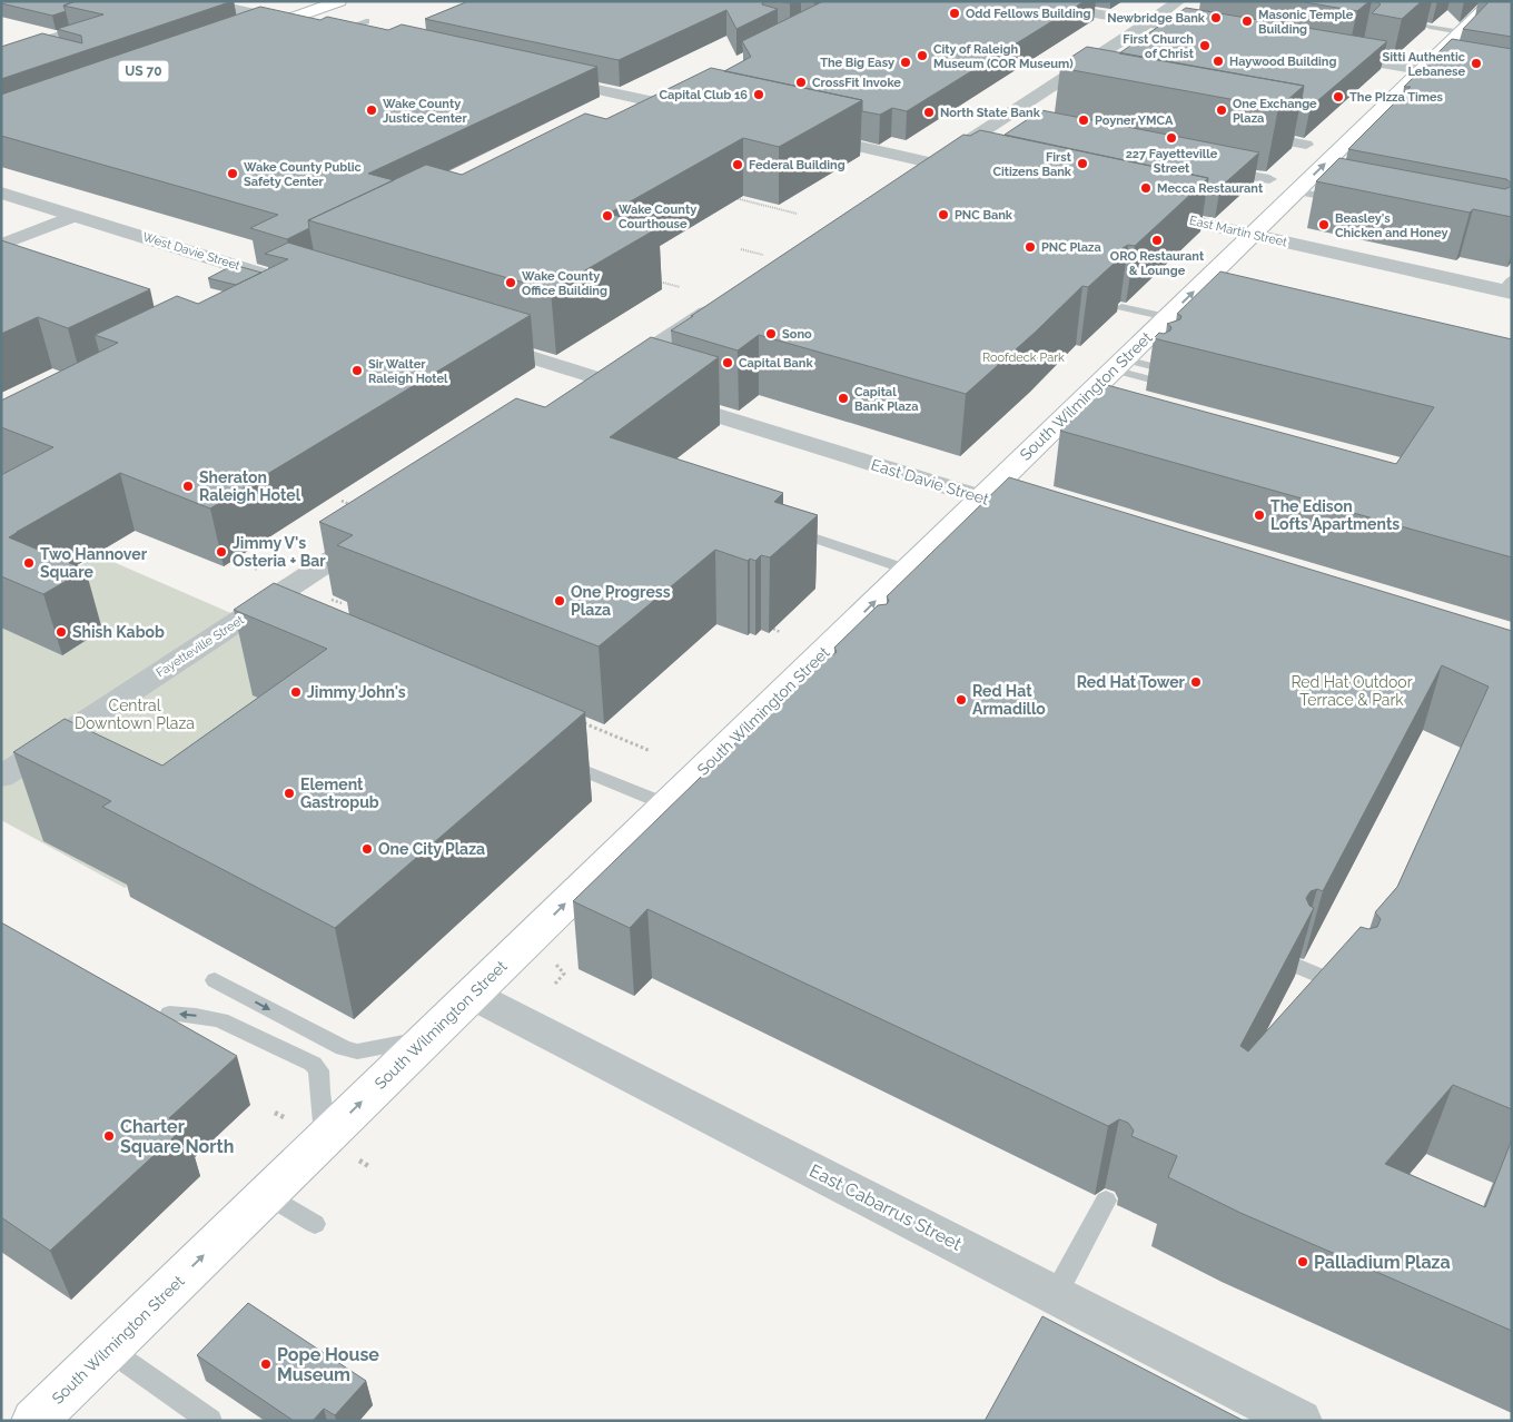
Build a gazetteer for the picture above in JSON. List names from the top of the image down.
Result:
{
  "streets": {
    "main road": ["South Wilmington Street"],
    "street": [
      "East Martin Street",
      "West Davie Street",
      "East Davie Street",
      "Fayetteville Street",
      "East Cabarrus Street"
    ]
  },
  "crossings": [
    ["East Martin Street", "South Wilmington Street"],
    ["South Wilmington Street", "East Davie Street"],
    ["South Wilmington Street", "East Cabarrus Street"]
  ],
  "one_way": ["South Wilmington Street"],
  "parks": ["Roofdeck Park", "Red Hat Outdoor Terrace & Park", "Central Downtown Plaza"],
  "places": [
    "Odd Fellows Building",
    "Newbridge Bank",
    "Masonic Temple Building",
    "First Church of Christ",
    "City of Raleigh Museum (COR Museum)",
    "Haywood Building",
    "The Big Easy",
    "Sitti Authentic Lebanese",
    "CrossFit Invoke",
    "Capital Club 16",
    "The PIzza Times",
    "Wake County Justice Center",
    "One Exchange Plaza",
    "North State Bank",
    "Poyner YMCA",
    "227 Fayetteville Street",
    "First Citizens Bank",
    "Federal Building",
    "Wake County Public Safety Center",
    "Mecca Restaurant",
    "PNC Bank",
    "Wake County Courthouse",
    "Beasley's Chicken and Honey",
    "ORO Restaurant & Lounge",
    "PNC Plaza",
    "Wake County Office Building",
    "Sono",
    "Capital Bank",
    "Sir Walter Raleigh Hotel",
    "Capital Bank Plaza",
    "Sheraton Raleigh Hotel",
    "The Edison Lofts Apartments",
    "Jimmy V's Osteria + Bar",
    "Two Hannover Square",
    "One Progress Plaza",
    "Shish Kabob",
    "Red Hat Tower",
    "Jimmy John's",
    "Red Hat Armadillo",
    "Element Gastropub",
    "One City Plaza",
    "Charter Square North",
    "Palladium Plaza",
    "Pope House Museum"
  ]
}
